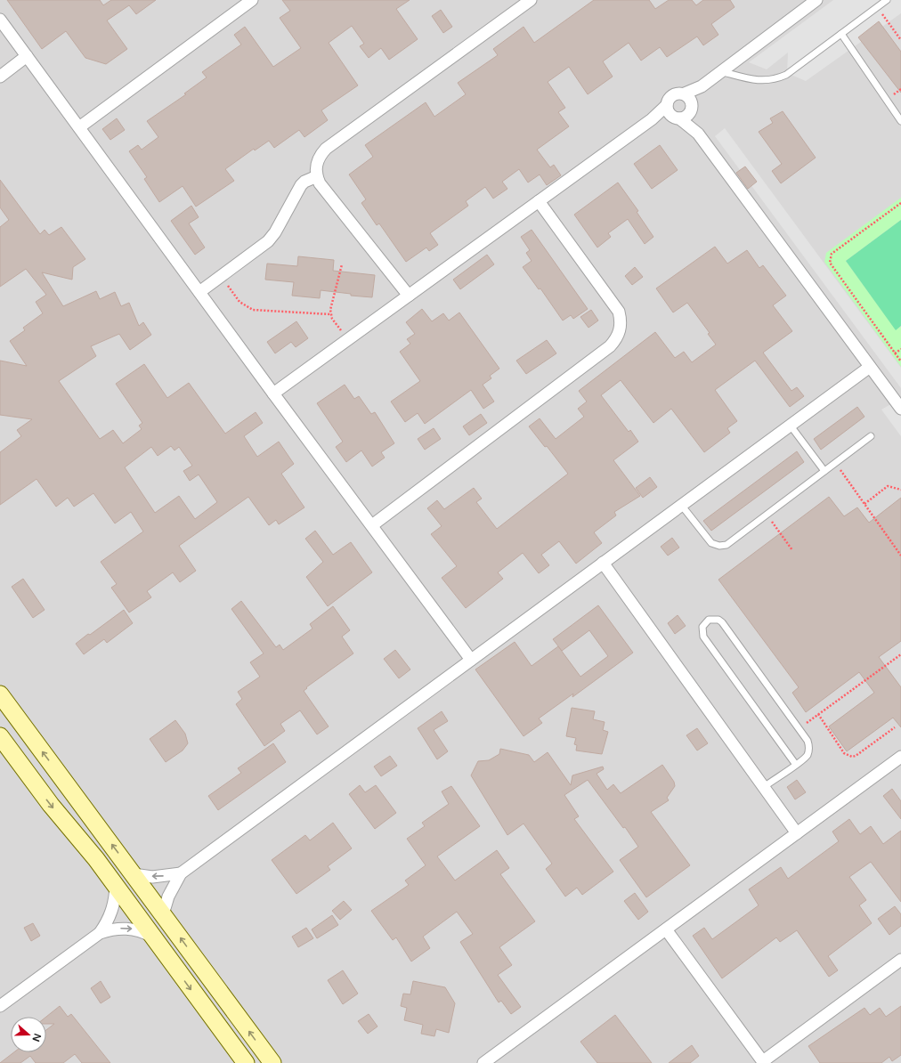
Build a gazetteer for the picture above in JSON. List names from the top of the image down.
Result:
{
  "north": "right"
}
